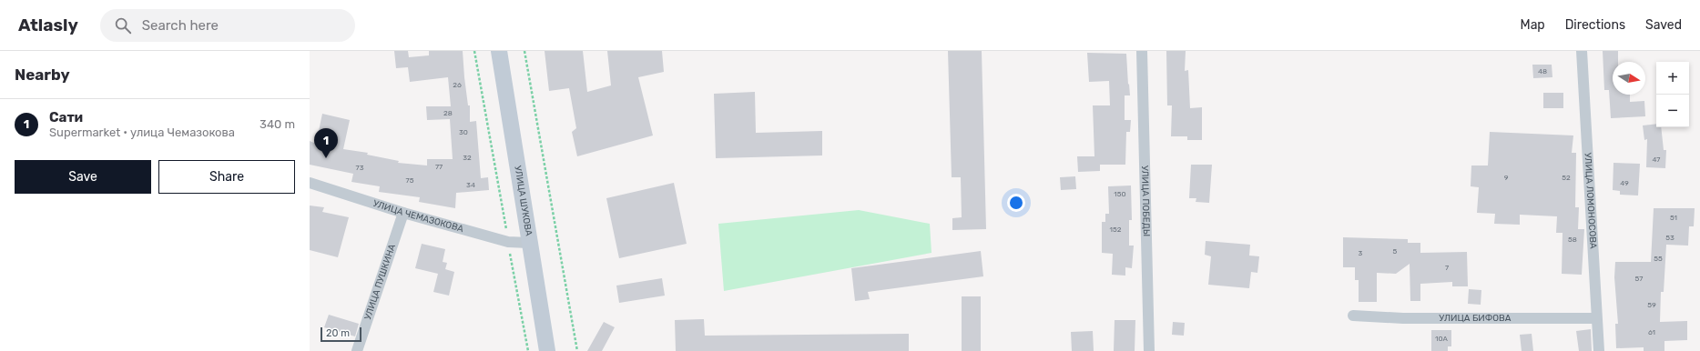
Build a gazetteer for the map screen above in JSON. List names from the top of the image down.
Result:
{
  "streets": {
    "main road": ["УЛИЦА ШУКОВА"],
    "street": [
      "УЛИЦА ПОБЕДЫ",
      "УЛИЦА ЛОМОНОСОВА",
      "УЛИЦА ЧЕМАЗОКОВА",
      "УЛИЦА ПУШКИНА",
      "УЛИЦА БИФОВА"
    ]
  },
  "crossings": [
    ["УЛИЦА ШУКОВА", "УЛИЦА ЧЕМАЗОКОВА"],
    ["УЛИЦА ЛОМОНОСОВА", "УЛИЦА БИФОВА"],
    ["УЛИЦА ЧЕМАЗОКОВА", "УЛИЦА ПУШКИНА"]
  ],
  "house_numbers": [
    "48",
    "26",
    "28",
    "30",
    "32",
    "47",
    "77",
    "73",
    "9",
    "52",
    "75",
    "49",
    "34",
    "150",
    "51",
    "152",
    "53",
    "58",
    "5",
    "3",
    "55",
    "7",
    "57",
    "59",
    "61",
    "10А"
  ],
  "scale_bar": "20 m",
  "north": "right",
  "page": {
    "header": "Atlasly",
    "search": "Search here",
    "nav": ["Map", "Directions", "Saved"],
    "heading": "Nearby",
    "map_buttons": ["+", "−"],
    "list": [
      {
        "mark": "1",
        "name": "Сати",
        "note": "Supermarket · улица Чемазокова",
        "value": "340 m"
      }
    ],
    "pins": "1",
    "buttons": ["Save", "Share"],
    "scale": "20 m"
  }
}
